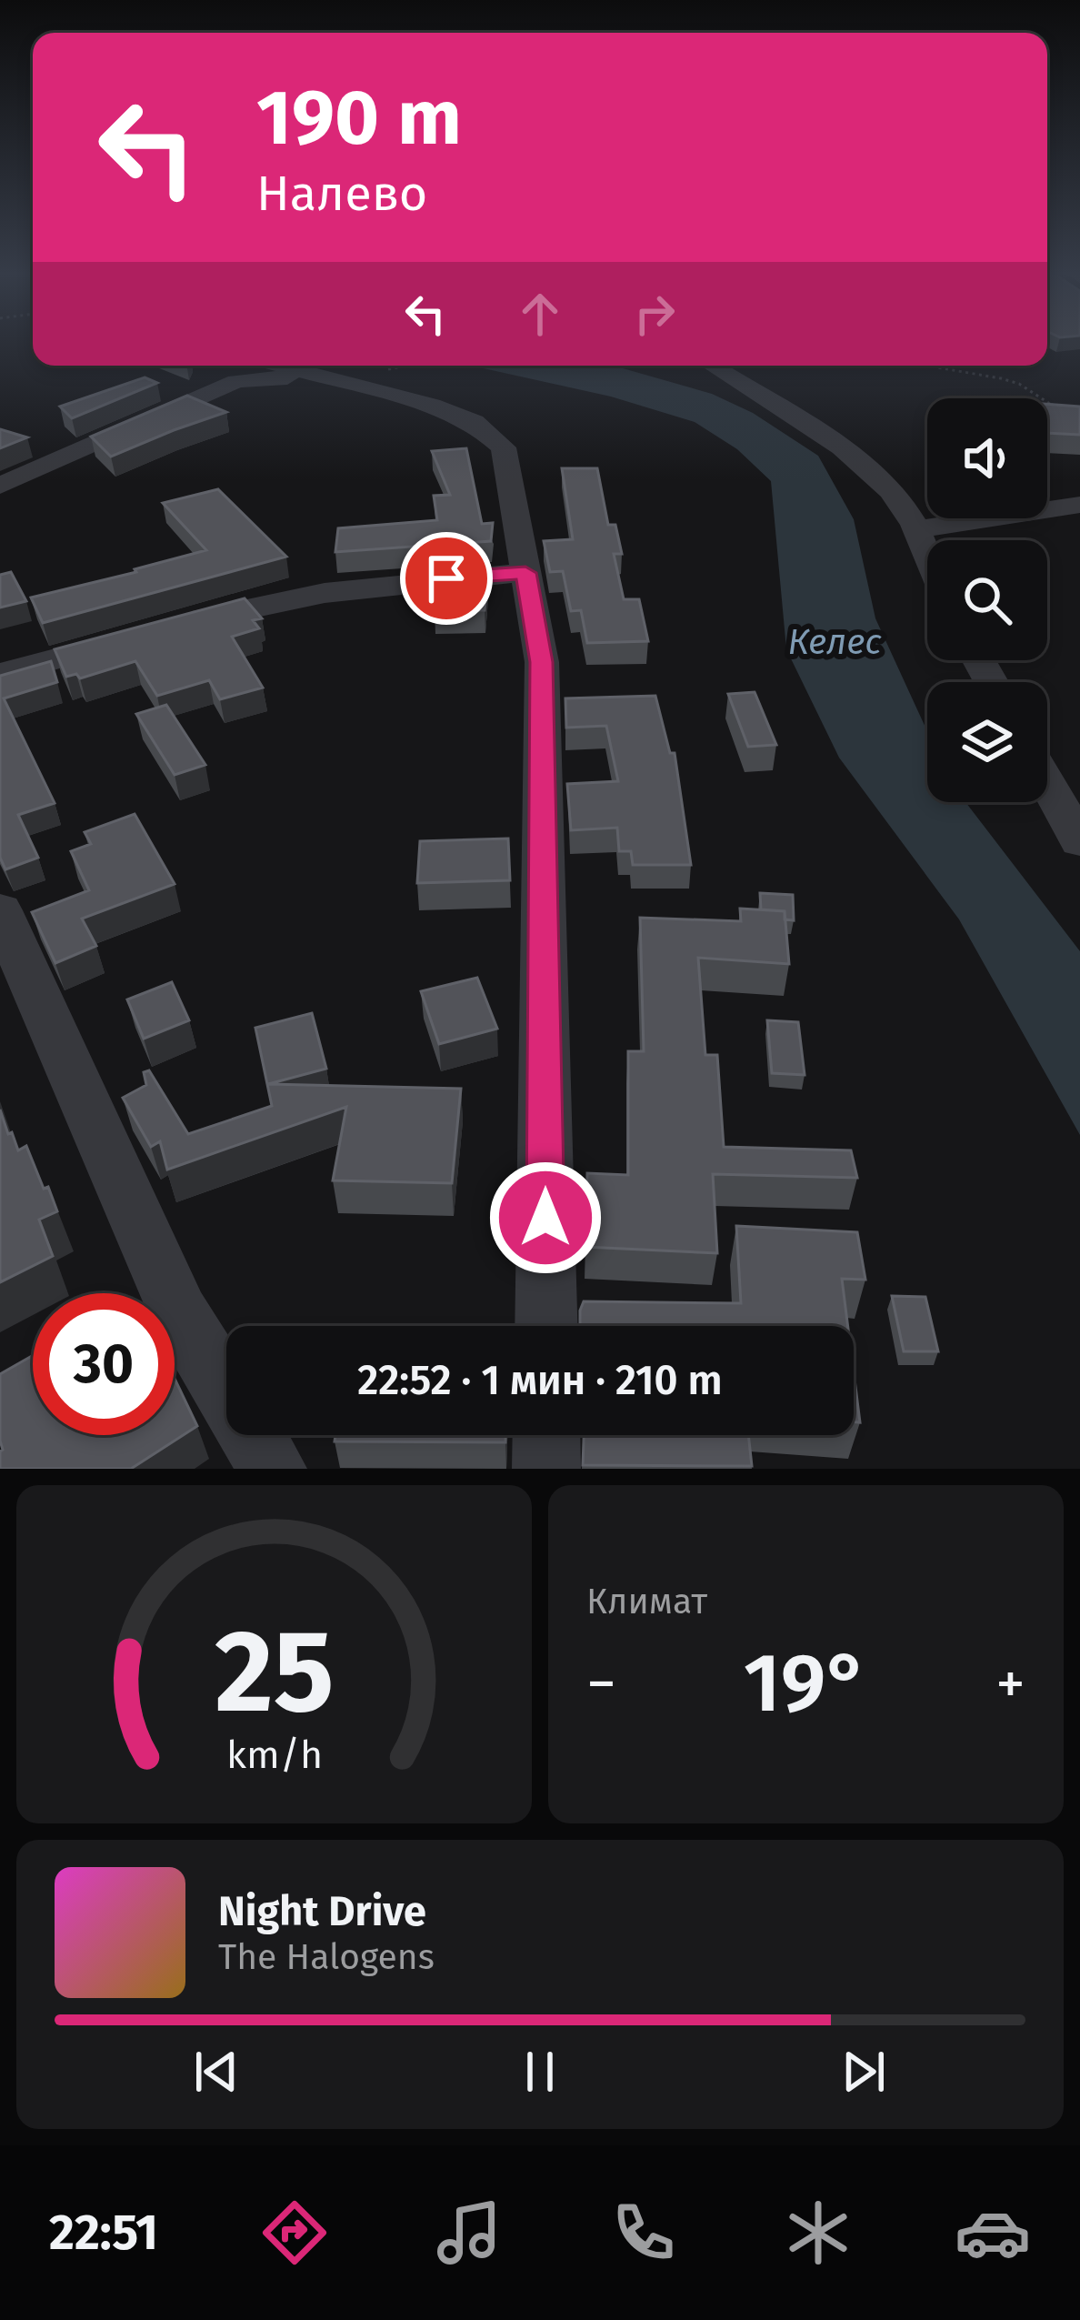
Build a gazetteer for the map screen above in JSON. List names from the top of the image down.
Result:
{
  "water": ["Келес"],
  "page": {
    "turn": ["190 m", "Налево"],
    "limit": "30",
    "trip": "22:52 · 1 мин · 210 m",
    "tile": "Климат",
    "heat": ["−", "19°", "+"],
    "song": ["Night Drive", "The Halogens"],
    "tabs": "22:51",
    "gauge": ["25", "km/h"]
  }
}
